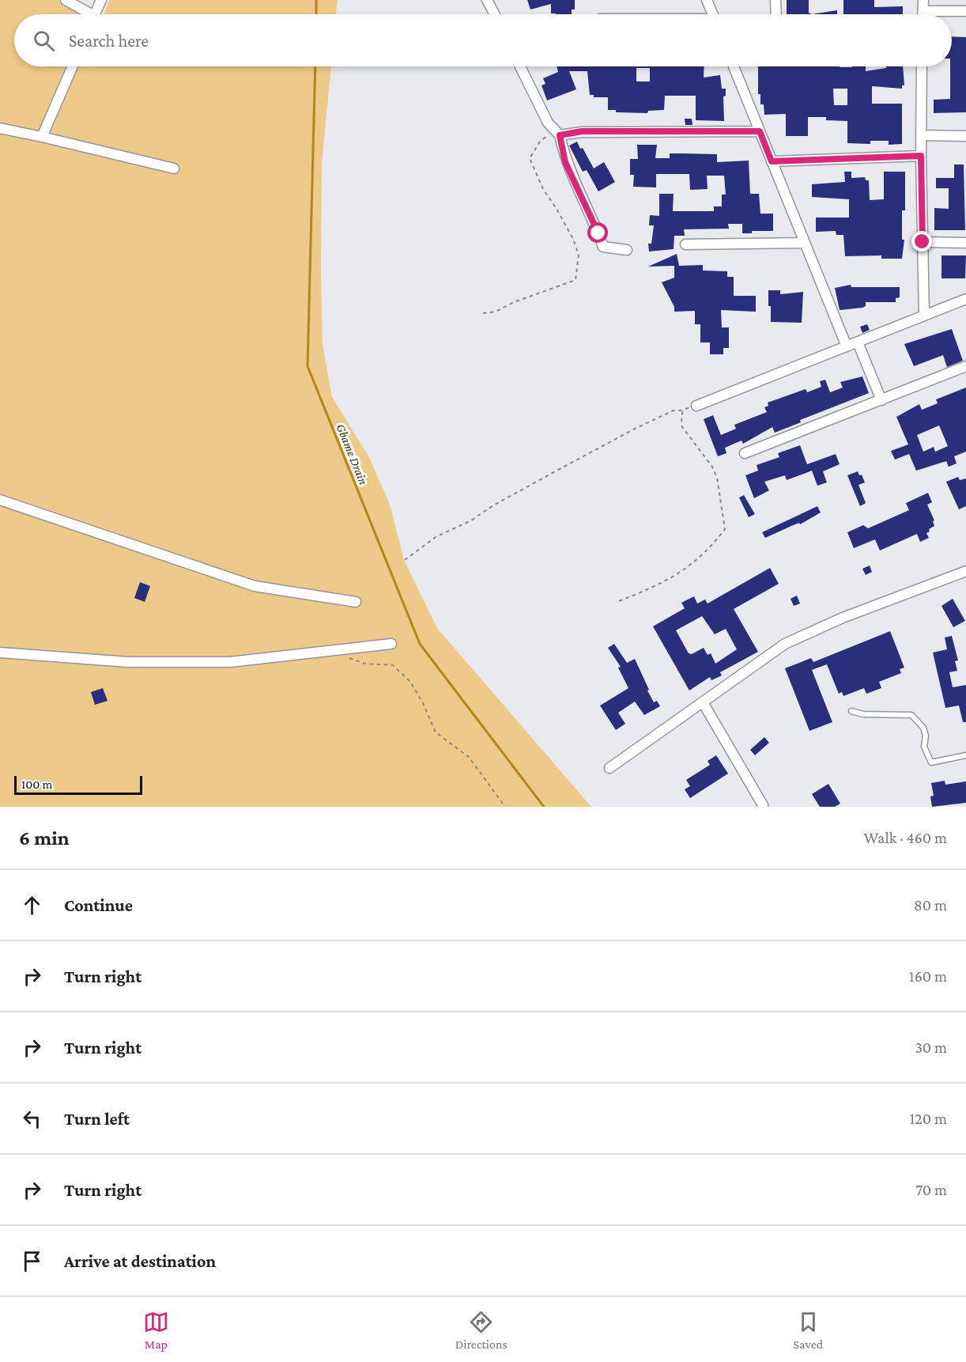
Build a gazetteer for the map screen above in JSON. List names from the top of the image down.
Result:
{
  "water": ["Gbame Drain"],
  "scale_bar": "100 m",
  "page": {
    "search": "Search here",
    "scale": "100 m",
    "heading": ["6 min", "Walk · 460 m"],
    "list": [
      ["Continue", "80 m"],
      ["Turn right", "160 m"],
      ["Turn right", "30 m"],
      ["Turn left", "120 m"],
      ["Turn right", "70 m"],
      "Arrive at destination"
    ],
    "nav": ["Map", "Directions", "Saved"]
  }
}
